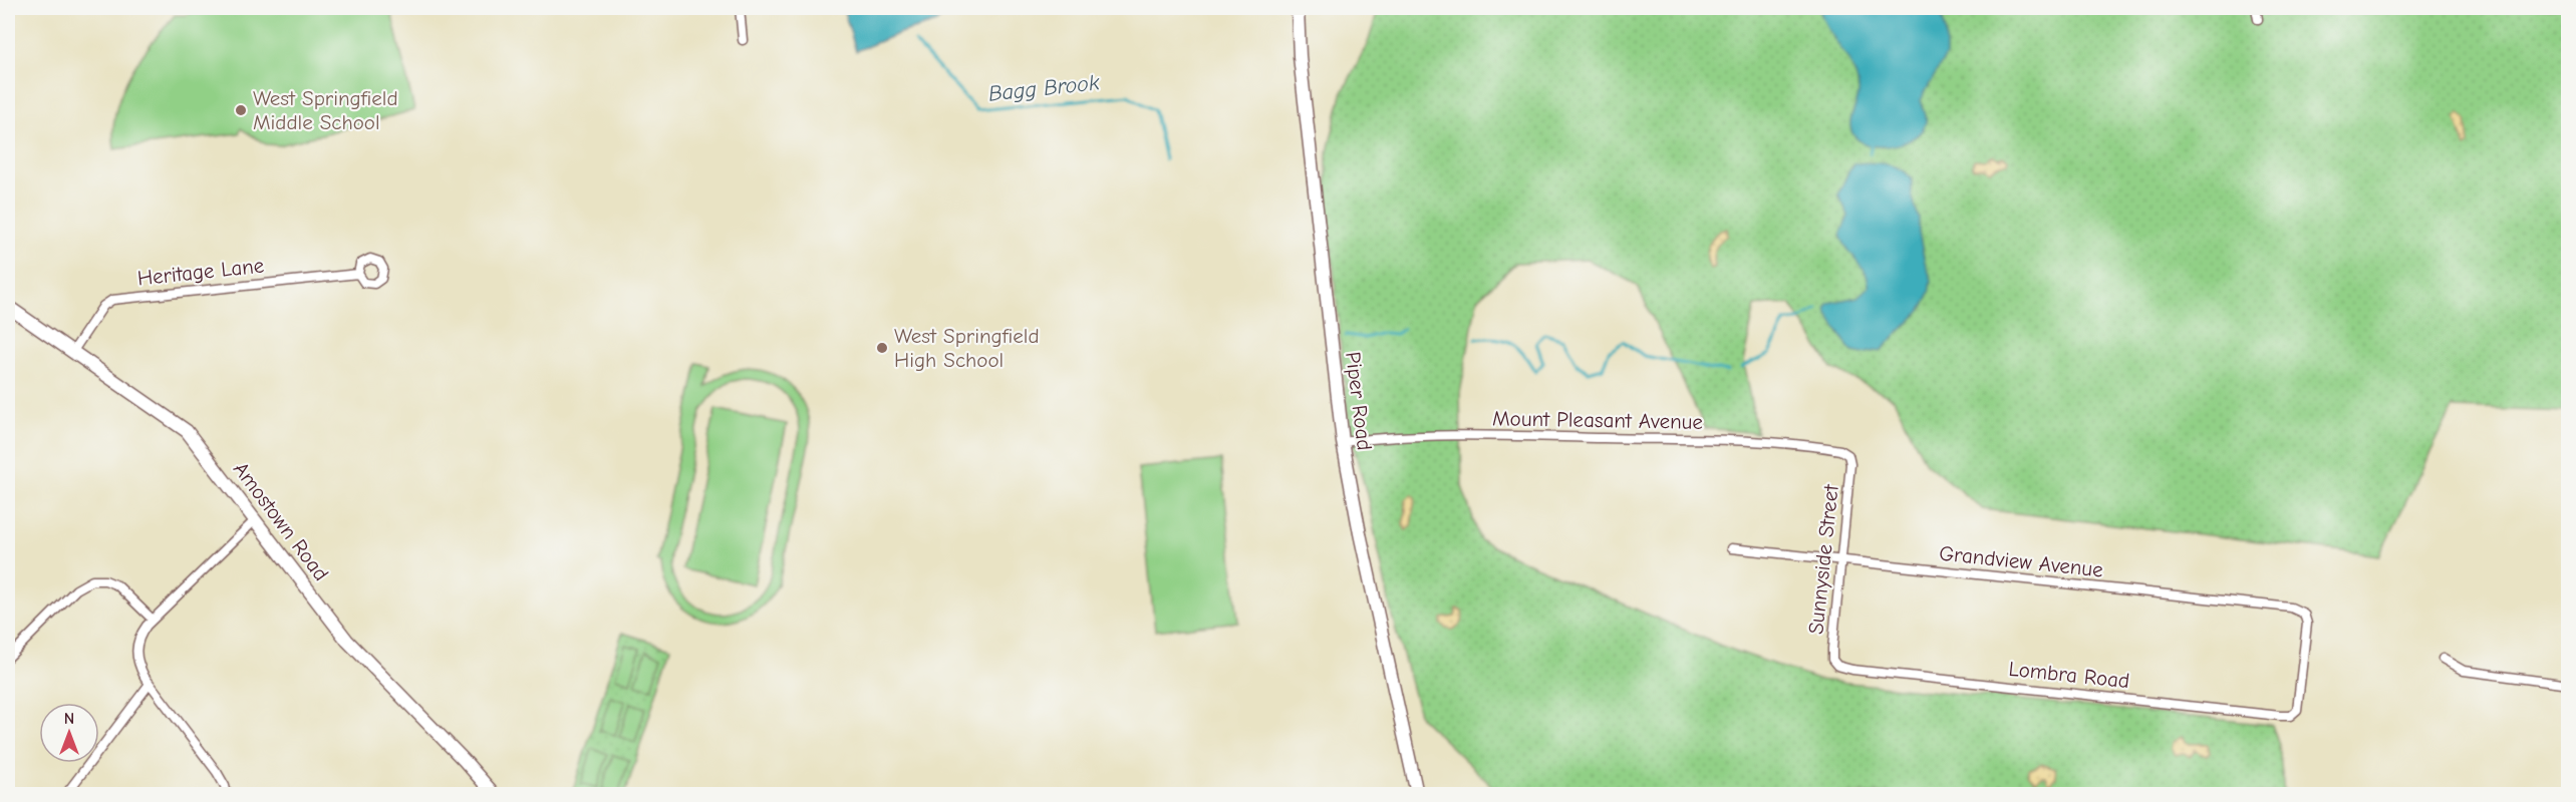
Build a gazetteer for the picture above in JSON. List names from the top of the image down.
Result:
{
  "streets": {
    "main road": ["Piper Road", "Amostown Road"],
    "street": [
      "Heritage Lane",
      "Mount Pleasant Avenue",
      "Sunnyside Street",
      "Grandview Avenue",
      "Lombra Road"
    ]
  },
  "crossings": [
    ["Heritage Lane", "Amostown Road"],
    ["Piper Road", "Mount Pleasant Avenue"],
    ["Mount Pleasant Avenue", "Sunnyside Street"],
    ["Sunnyside Street", "Grandview Avenue"],
    ["Sunnyside Street", "Lombra Road"],
    ["Grandview Avenue", "Lombra Road"]
  ],
  "water": ["Bagg Brook"],
  "places": ["West Springfield Middle School", "West Springfield High School"],
  "north": "top"
}
